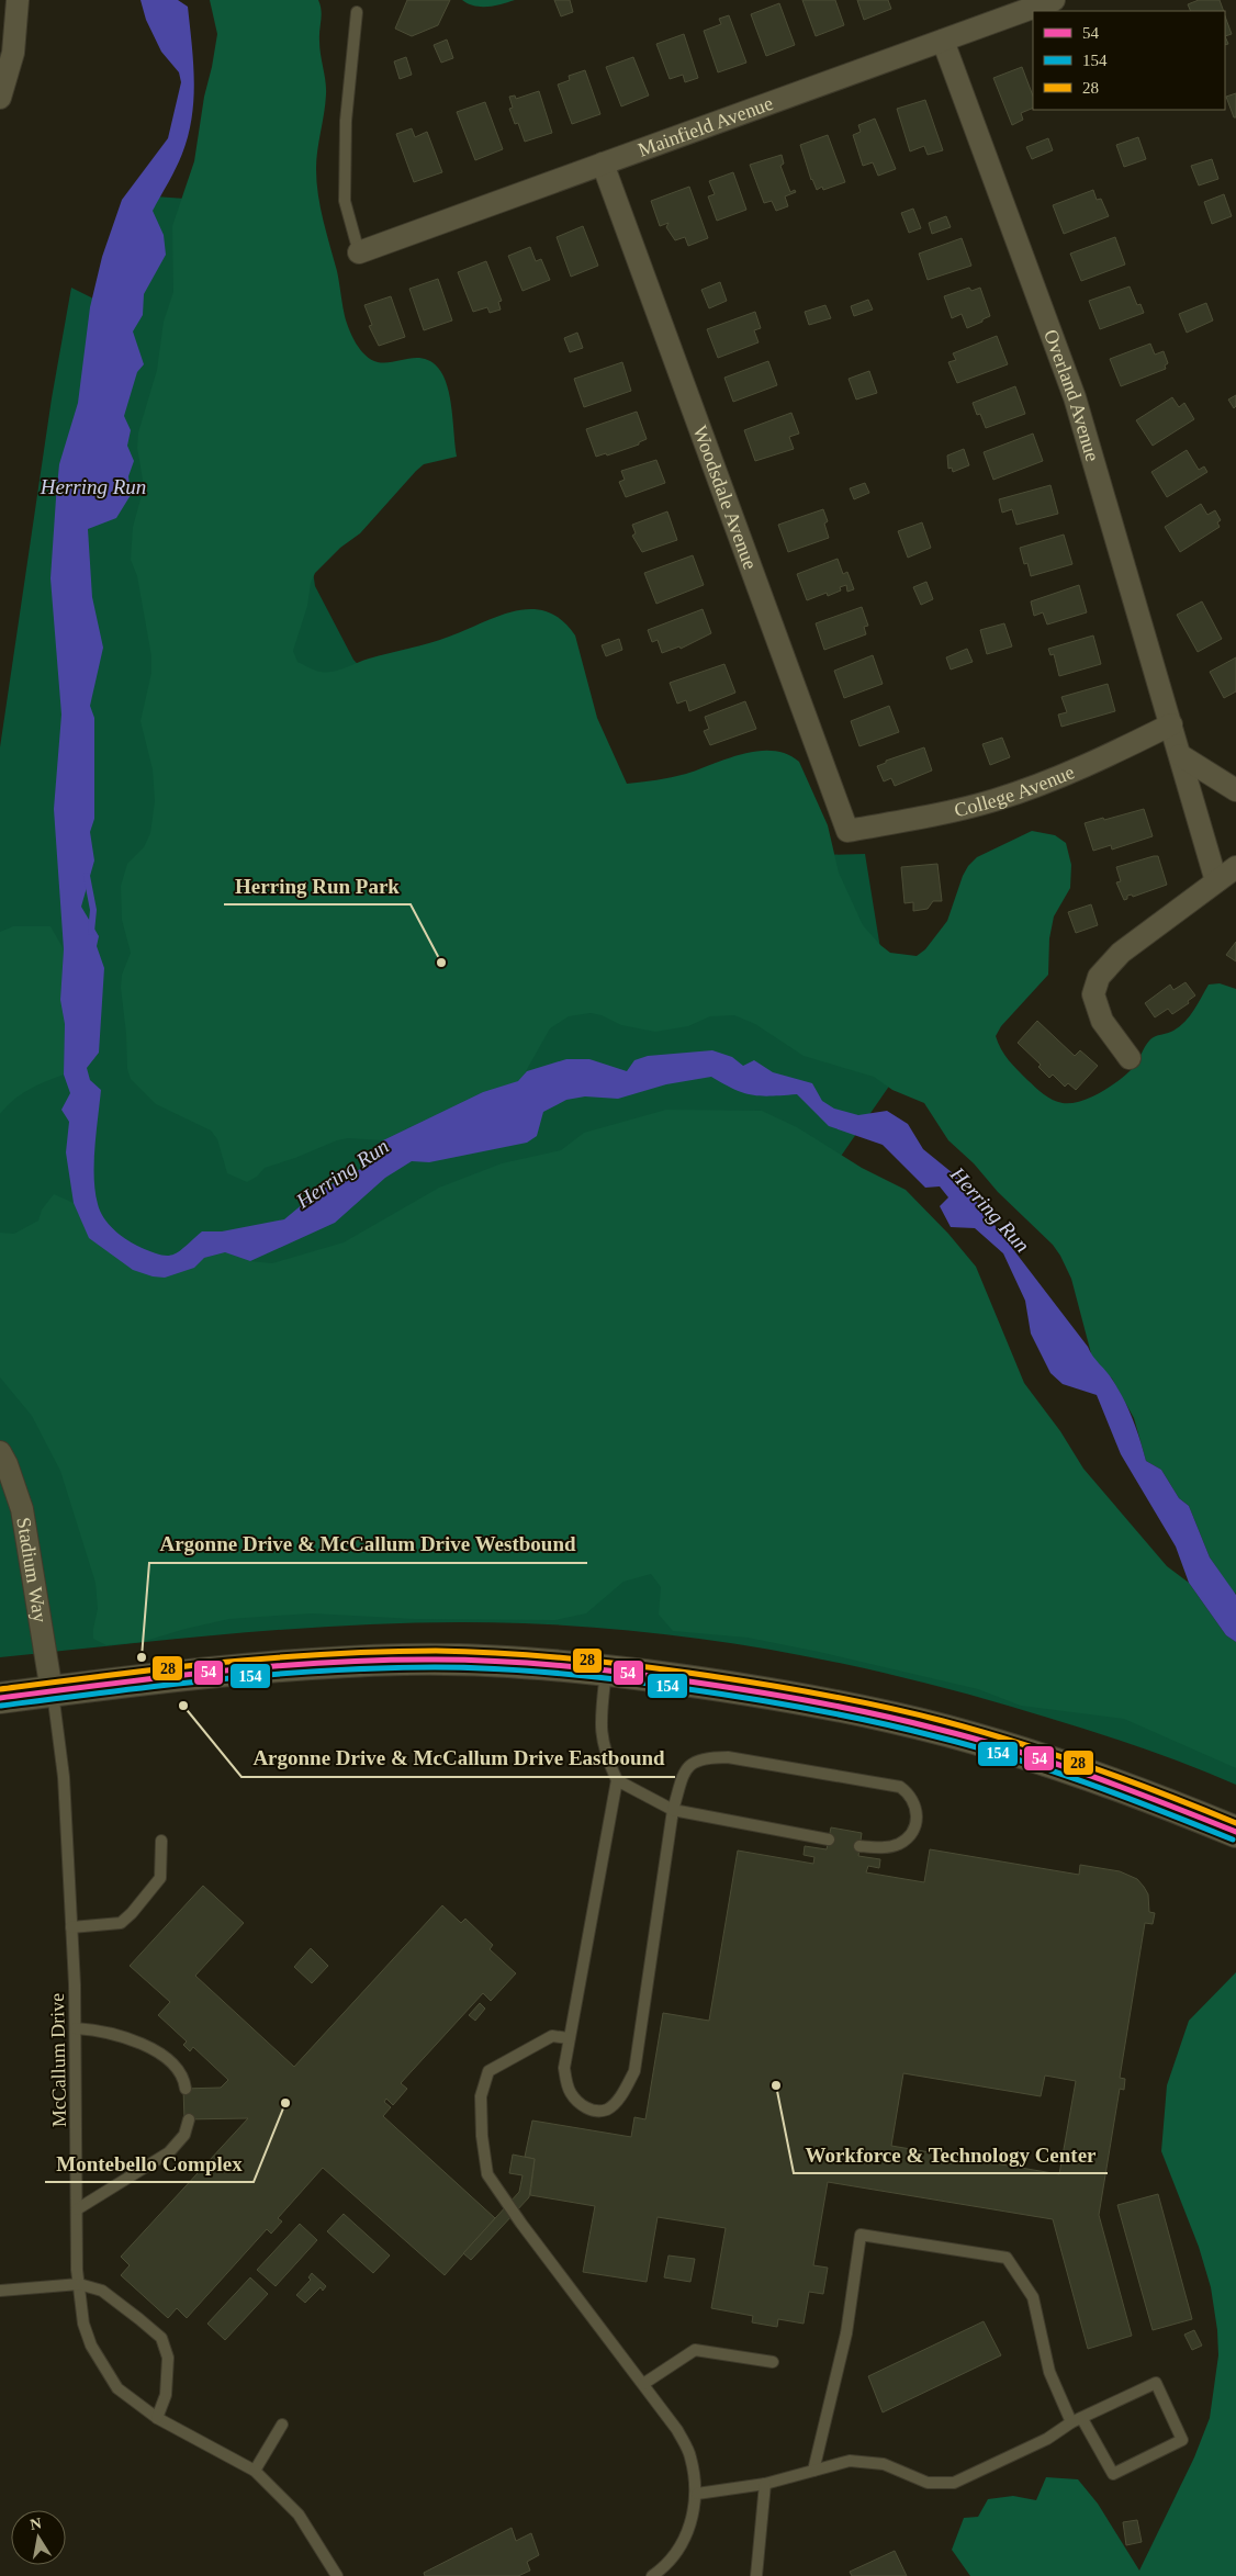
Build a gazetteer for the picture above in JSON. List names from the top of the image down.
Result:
{
  "streets": {
    "street": [
      "Mainfield Avenue",
      "Overland Avenue",
      "Woodsdale Avenue",
      "College Avenue",
      "Stadium Way"
    ],
    "lane": ["McCallum Drive"]
  },
  "crossings": [
    ["Mainfield Avenue", "Overland Avenue"],
    ["Mainfield Avenue", "Woodsdale Avenue"],
    ["Overland Avenue", "College Avenue"],
    ["Woodsdale Avenue", "College Avenue"],
    ["Stadium Way", "McCallum Drive"]
  ],
  "water": ["Herring Run"],
  "places": [
    "Herring Run Park",
    "Argonne Drive & McCallum Drive Westbound",
    "Argonne Drive & McCallum Drive Eastbound",
    "Workforce & Technology Center",
    "Montebello Complex"
  ],
  "lines": ["transit line 28", "transit line 54", "transit line 154"],
  "legend": ["54", "154", "28"],
  "north": "top"
}
